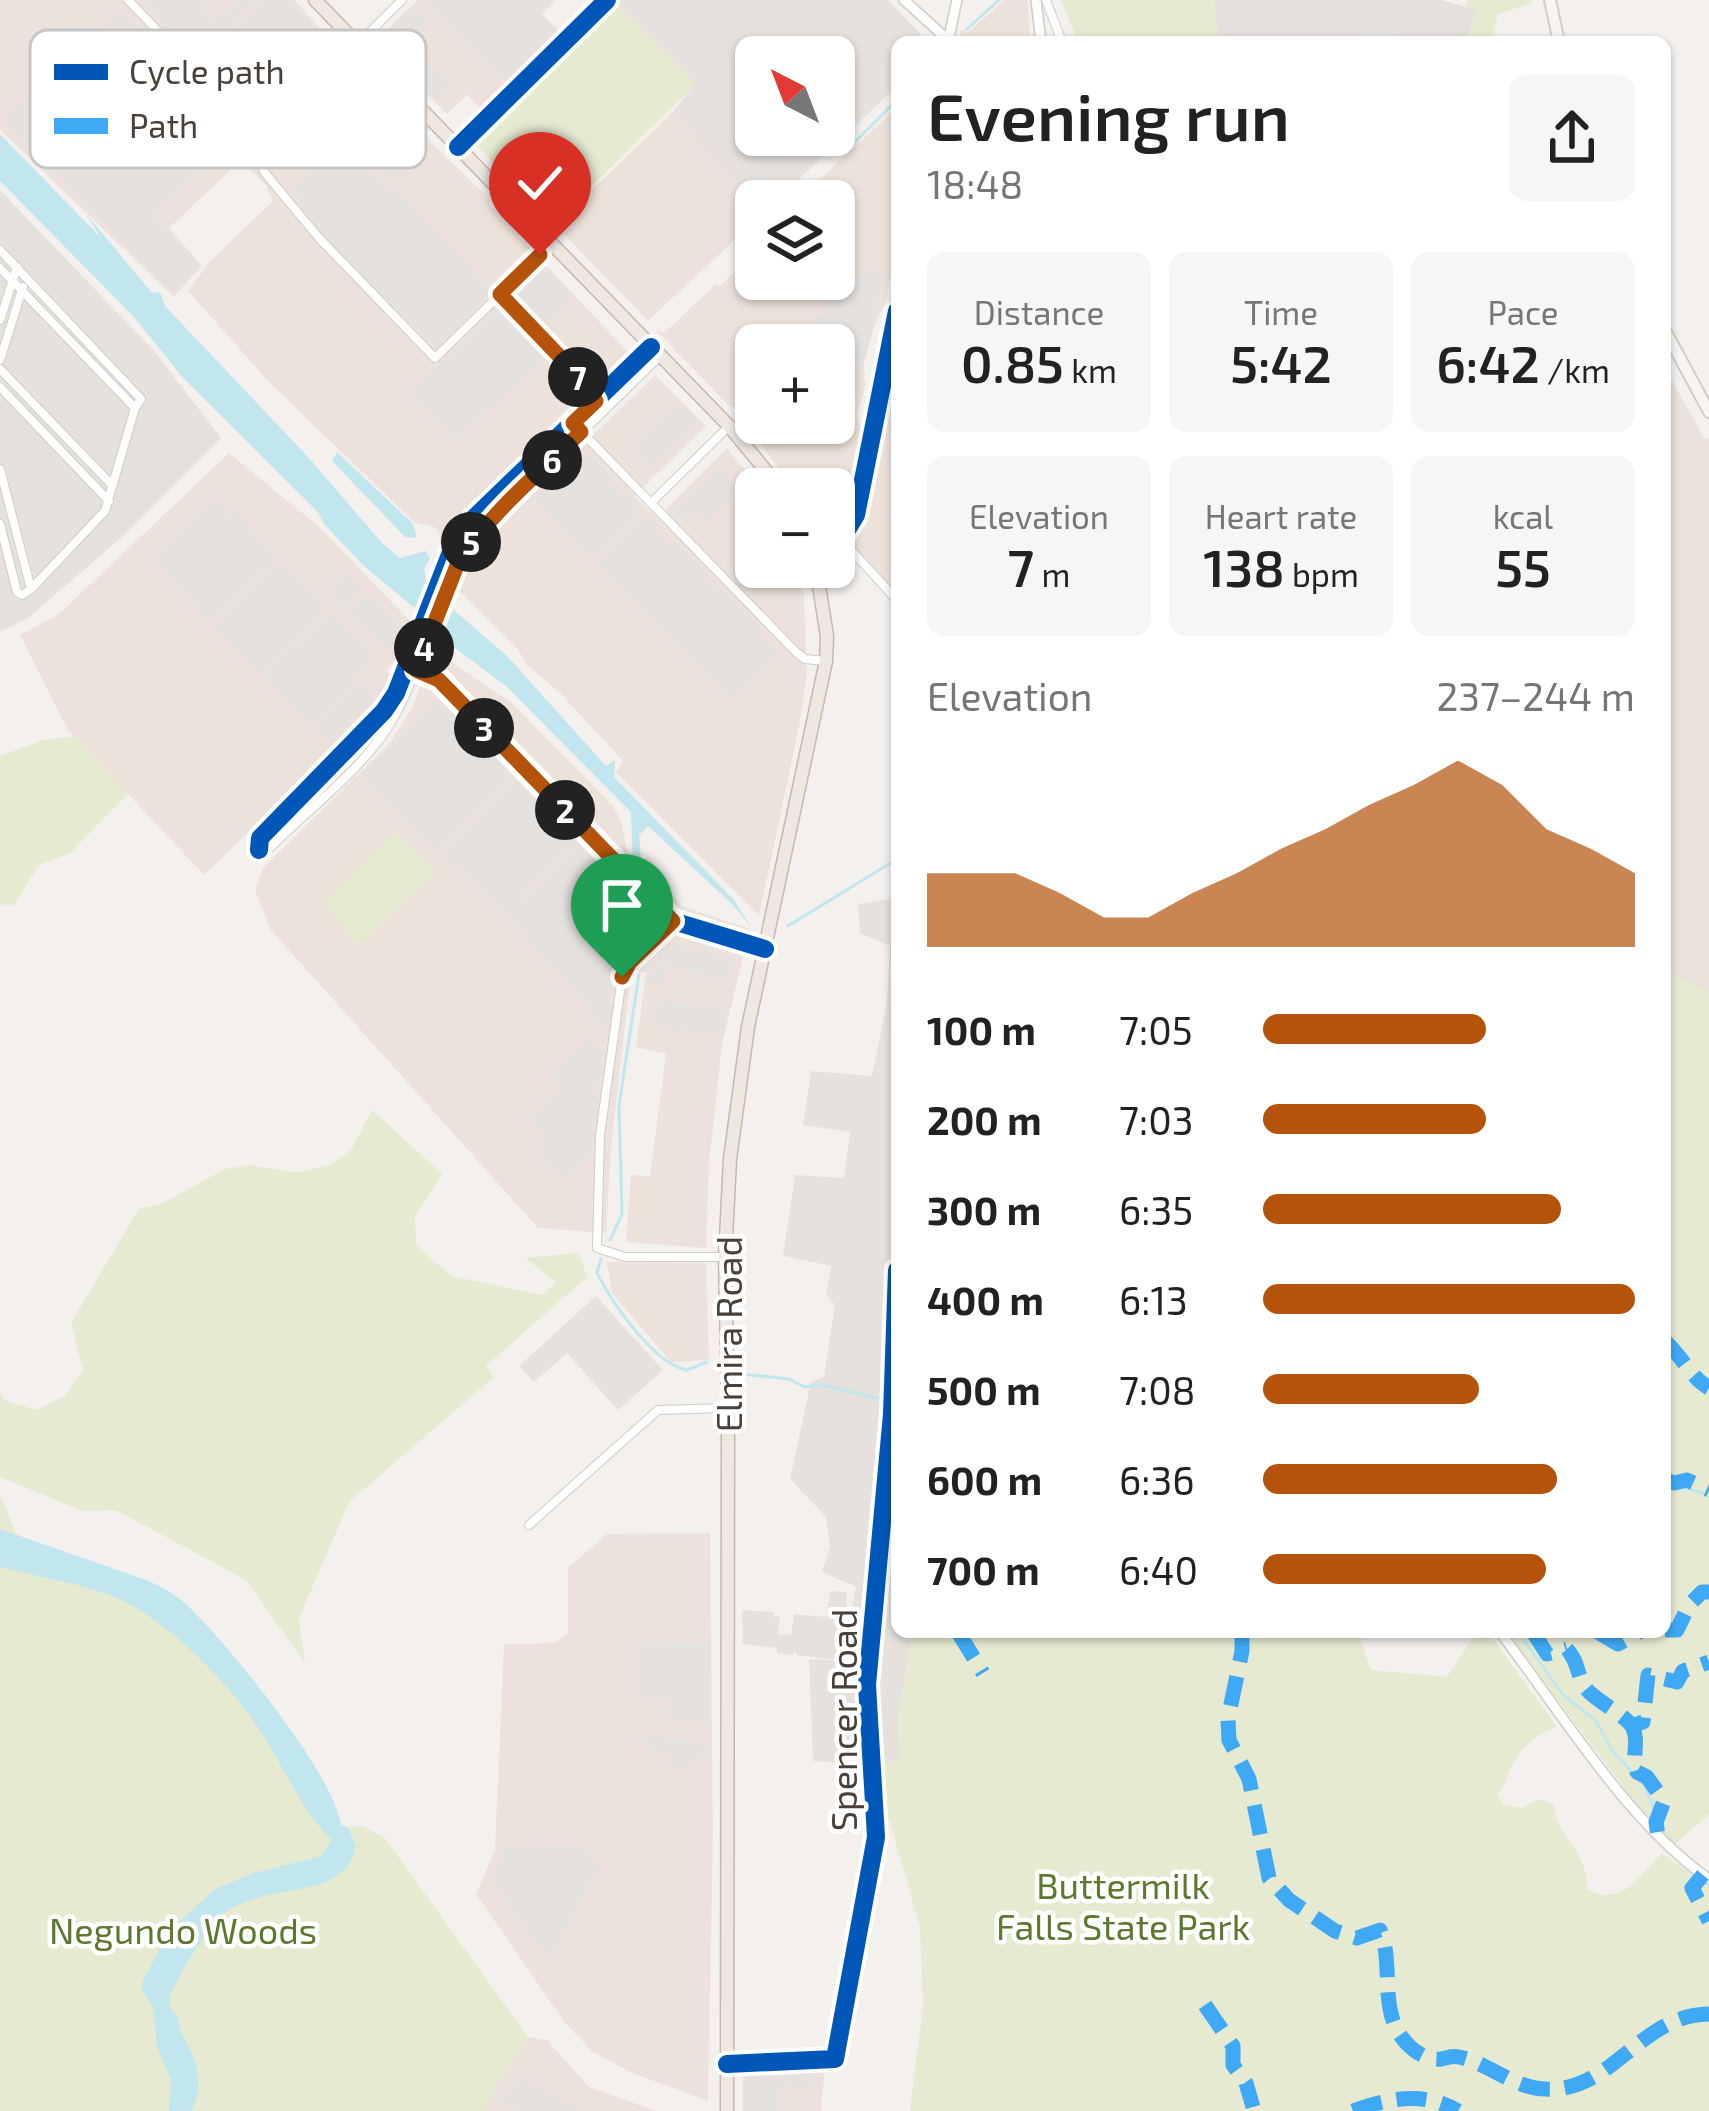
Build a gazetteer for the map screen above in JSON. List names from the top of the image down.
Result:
{
  "streets": {
    "highway": ["Elmira Road"],
    "street": ["Spencer Road"]
  },
  "crossings": [
    ["Elmira Road", "Spencer Road"]
  ],
  "parks": ["Buttermilk Falls State Park", "Negundo Woods"],
  "legend": ["Cycle path", "Path"],
  "north": "top left",
  "page": {
    "map_buttons": ["+", "−"],
    "heading": ["Evening run", "18:48"],
    "stats": [
      ["Distance", "0.85 km"],
      ["Time", "5:42"],
      ["Pace", "6:42 /km"],
      ["Elevation", "7 m"],
      ["Heart rate", "138 bpm"],
      ["kcal", "55"]
    ],
    "pins": [
      "7",
      "6",
      "5",
      "4",
      "3",
      "2"
    ],
    "chart": ["Elevation", "237–244 m"],
    "list": [
      {
        "name": "100 m",
        "note": "7:05"
      },
      {
        "name": "200 m",
        "note": "7:03"
      },
      {
        "name": "300 m",
        "note": "6:35"
      },
      {
        "name": "400 m",
        "note": "6:13"
      },
      {
        "name": "500 m",
        "note": "7:08"
      },
      {
        "name": "600 m",
        "note": "6:36"
      },
      {
        "name": "700 m",
        "note": "6:40"
      }
    ]
  }
}
